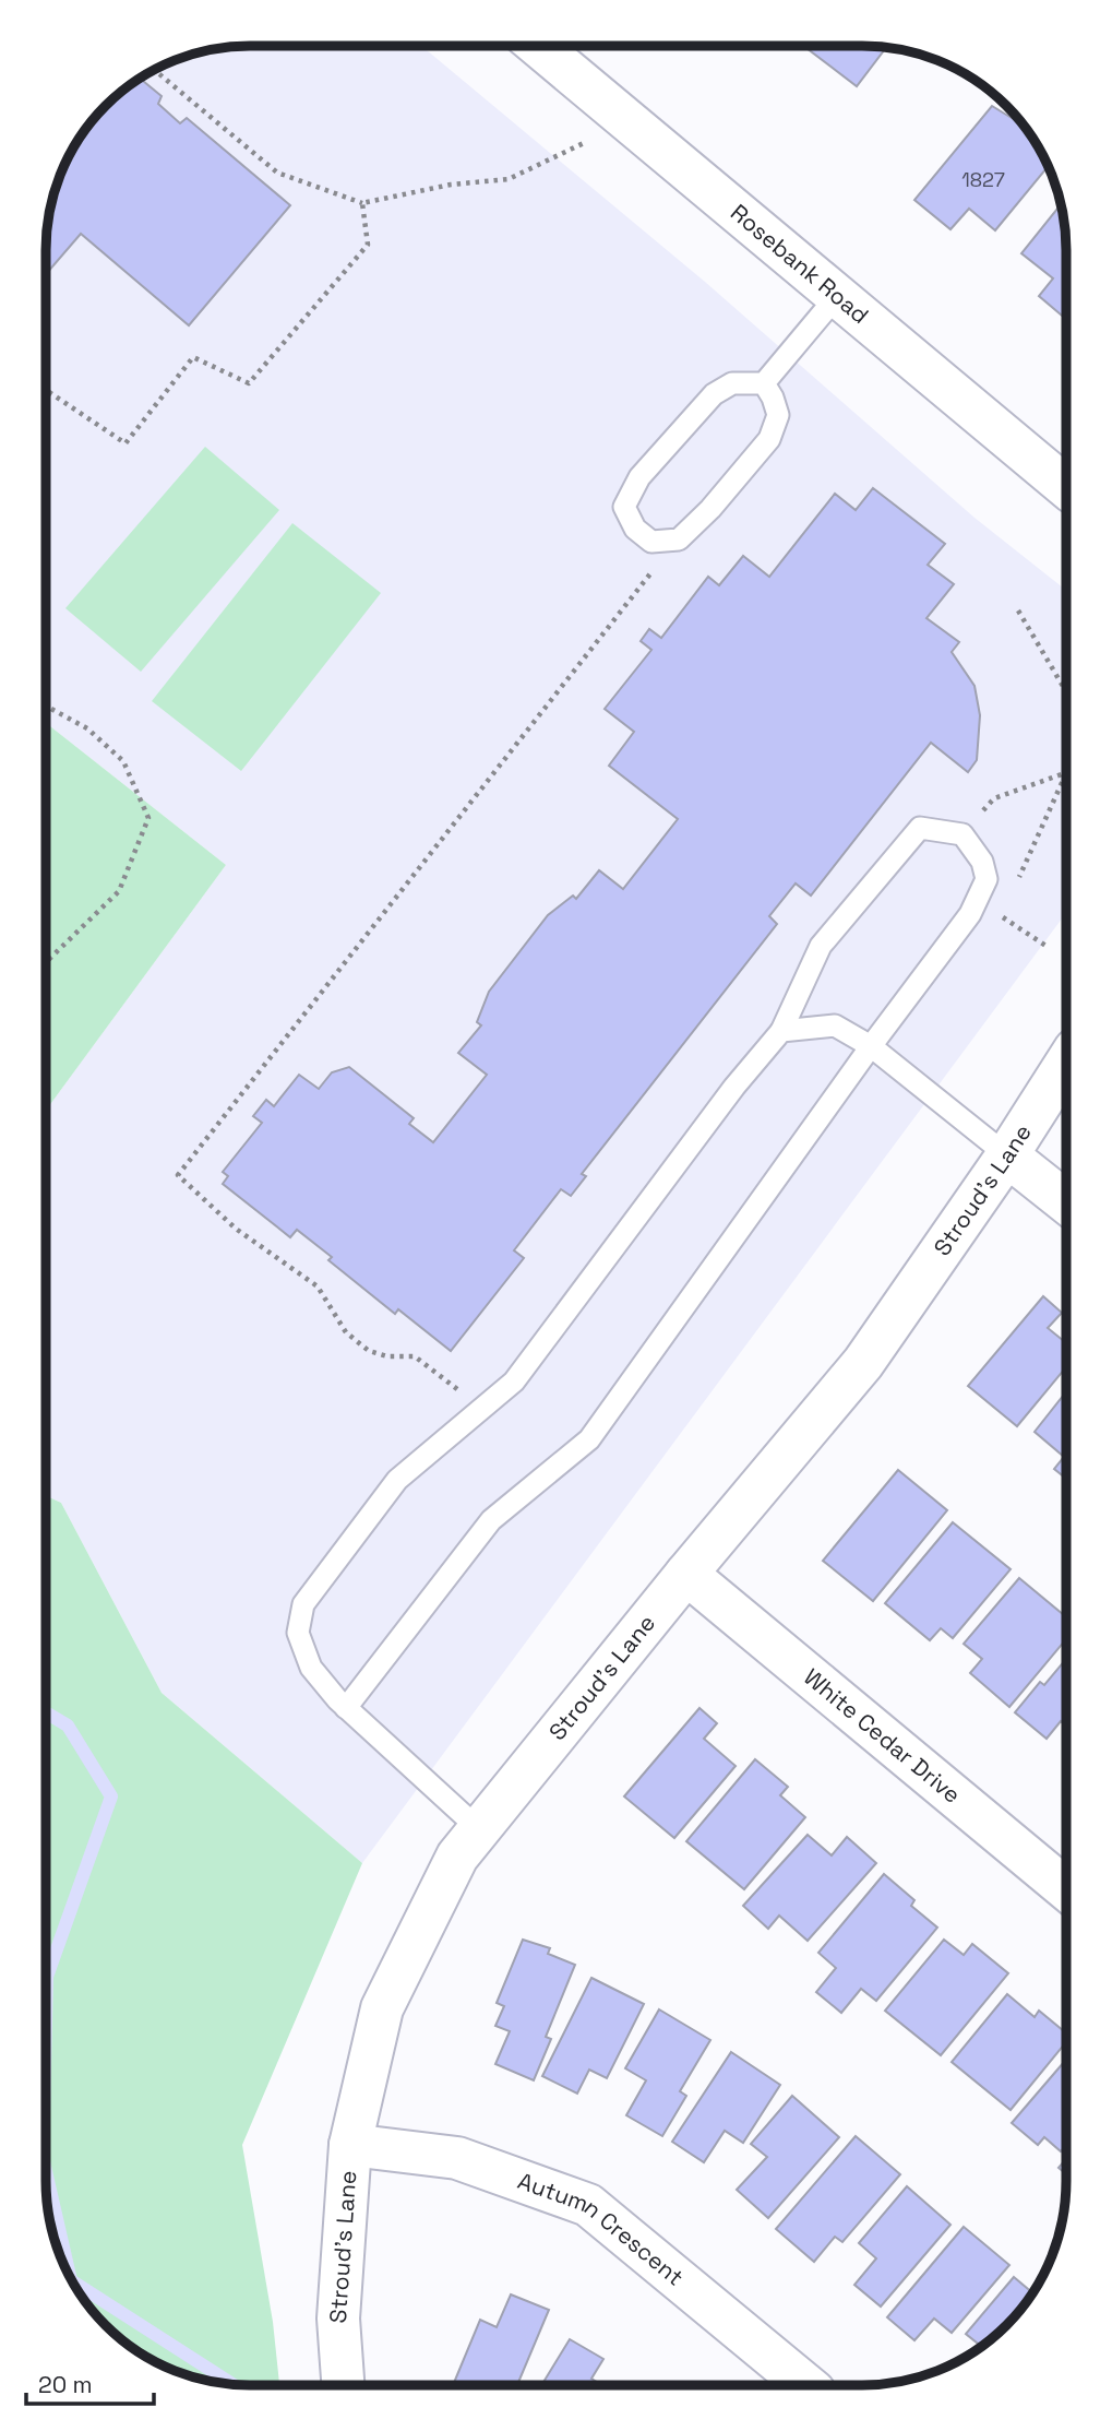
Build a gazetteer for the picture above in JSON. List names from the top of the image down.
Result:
{
  "streets": {
    "street": [
      "Rosebank Road",
      "Stroud's Lane",
      "White Cedar Drive",
      "Autumn Crescent"
    ]
  },
  "crossings": [
    ["Stroud's Lane", "White Cedar Drive"],
    ["Stroud's Lane", "Autumn Crescent"]
  ],
  "house_numbers": ["1827"],
  "scale_bar": "20 m"
}
